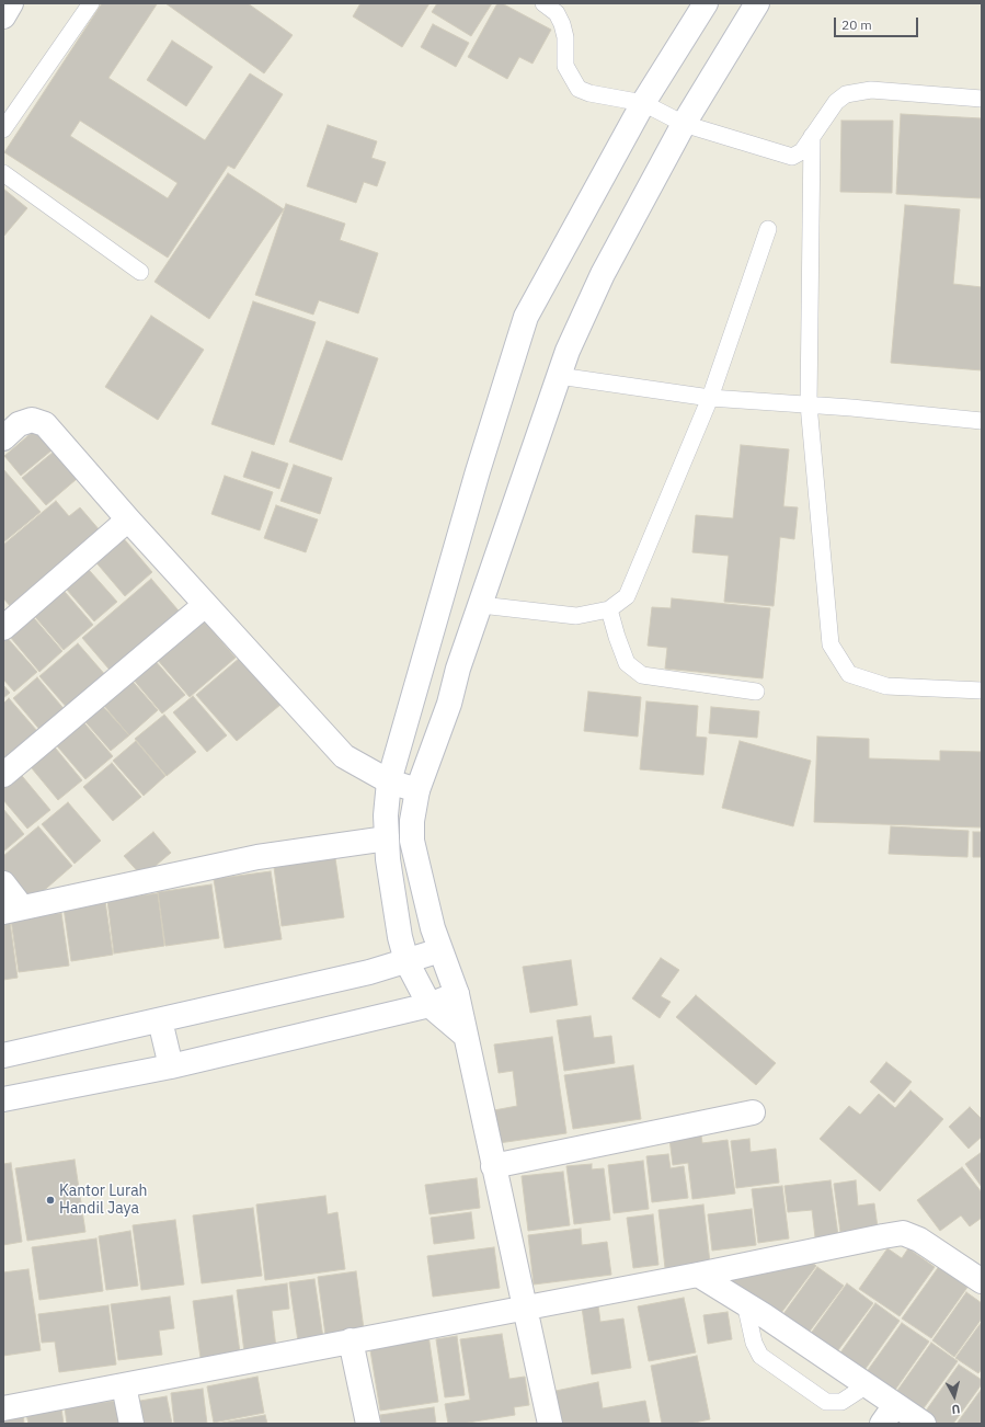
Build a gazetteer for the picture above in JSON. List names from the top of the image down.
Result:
{
  "places": ["Kantor Lurah Handil Jaya"],
  "scale_bar": "20 m",
  "north": "bottom"
}
